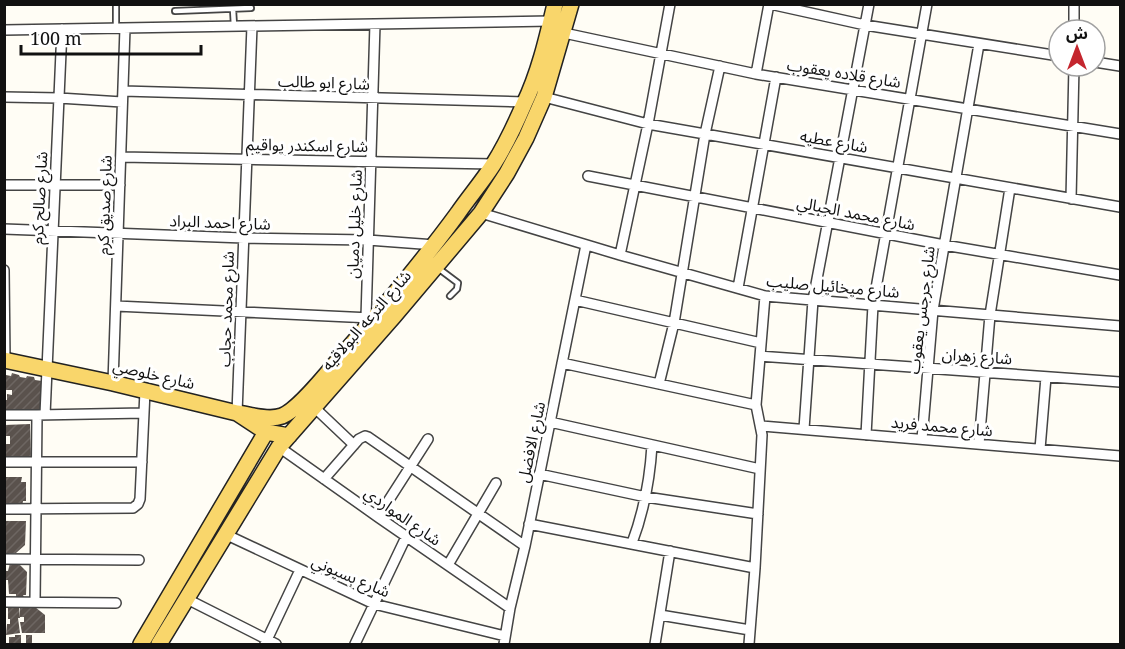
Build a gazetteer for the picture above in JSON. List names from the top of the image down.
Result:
{
  "streets": {
    "main road": ["شارع الترعه البولاقيه", "شارع خلوصي"],
    "street": [
      "شارع قلاده يعقوب",
      "شارع ابو طالب",
      "شارع عطيه",
      "شارع اسكندر يواقيم",
      "شارع صالح كرم",
      "شارع صديق كرم",
      "شارع محمد الجبالي",
      "شارع احمد البراد",
      "شارع خليل دميان",
      "شارع ميخائيل صليب",
      "شارع محمد حجاب",
      "شارع جرجس يعقوب",
      "شارع زهران",
      "شارع محمد فريد",
      "شارع الافضل",
      "شارع المواردي",
      "شارع بسيوني"
    ]
  },
  "crossings": [
    ["شارع قلاده يعقوب", "شارع جرجس يعقوب"],
    ["شارع قلاده يعقوب", "شارع الترعه البولاقيه"],
    ["شارع ابو طالب", "شارع صديق كرم"],
    ["شارع ابو طالب", "شارع خليل دميان"],
    ["شارع ابو طالب", "شارع محمد حجاب"],
    ["شارع ابو طالب", "شارع الترعه البولاقيه"],
    ["شارع عطيه", "شارع جرجس يعقوب"],
    ["شارع عطيه", "شارع الترعه البولاقيه"],
    ["شارع اسكندر يواقيم", "شارع صديق كرم"],
    ["شارع اسكندر يواقيم", "شارع خليل دميان"],
    ["شارع اسكندر يواقيم", "شارع محمد حجاب"],
    ["شارع اسكندر يواقيم", "شارع الترعه البولاقيه"],
    ["شارع صالح كرم", "شارع احمد البراد"],
    ["شارع صالح كرم", "شارع خلوصي"],
    ["شارع صديق كرم", "شارع احمد البراد"],
    ["شارع صديق كرم", "شارع خلوصي"],
    ["شارع محمد الجبالي", "شارع جرجس يعقوب"],
    ["شارع احمد البراد", "شارع خليل دميان"],
    ["شارع احمد البراد", "شارع محمد حجاب"],
    ["شارع احمد البراد", "شارع الترعه البولاقيه"],
    ["شارع خليل دميان", "شارع الترعه البولاقيه"],
    ["شارع ميخائيل صليب", "شارع جرجس يعقوب"],
    ["شارع ميخائيل صليب", "شارع الترعه البولاقيه"],
    ["شارع ميخائيل صليب", "شارع الافضل"],
    ["شارع محمد حجاب", "شارع الترعه البولاقيه"],
    ["شارع محمد حجاب", "شارع خلوصي"],
    ["شارع جرجس يعقوب", "شارع زهران"],
    ["شارع جرجس يعقوب", "شارع محمد فريد"],
    ["شارع الترعه البولاقيه", "شارع خلوصي"],
    ["شارع الترعه البولاقيه", "شارع المواردي"],
    ["شارع الترعه البولاقيه", "شارع بسيوني"],
    ["شارع خلوصي", "شارع المواردي"],
    ["شارع الافضل", "شارع المواردي"],
    ["شارع الافضل", "شارع بسيوني"]
  ],
  "scale_bar": "100 m",
  "north": "top"
}
